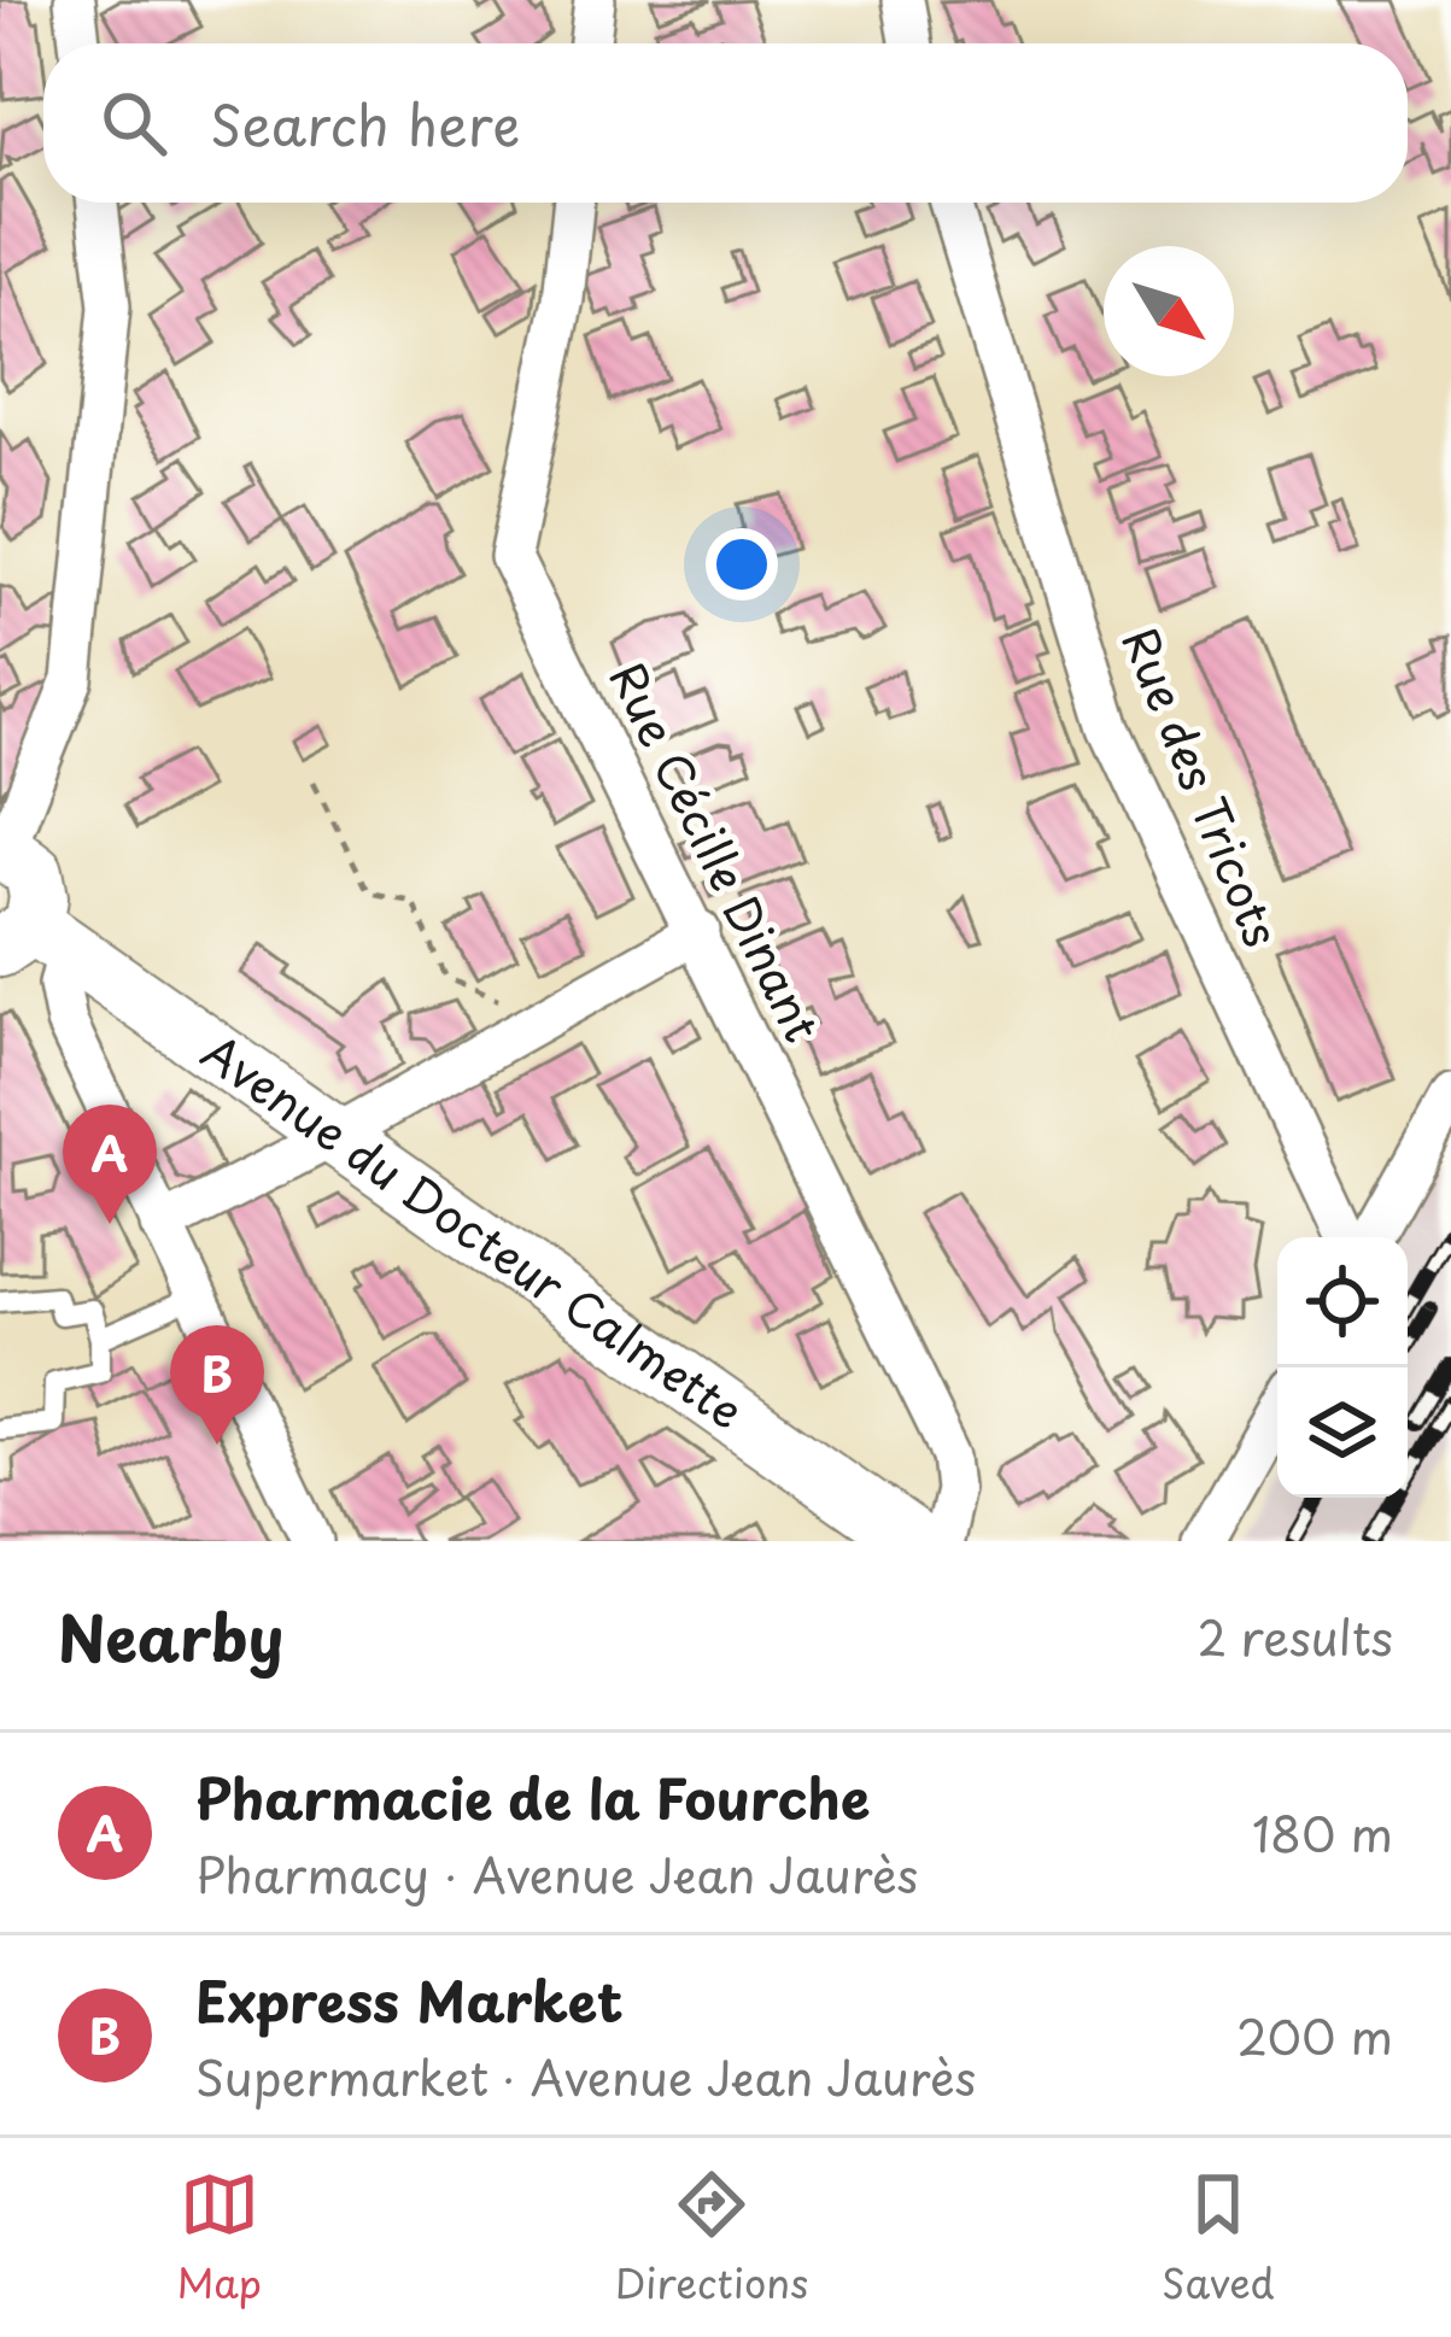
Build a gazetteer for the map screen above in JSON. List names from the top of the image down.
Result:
{
  "streets": {
    "main road": ["Avenue du Docteur Calmette"],
    "street": ["Rue des Tricots", "Rue Cécille Dinant"]
  },
  "north": "bottom right",
  "page": {
    "search": "Search here",
    "pins": ["A", "B"],
    "heading": ["Nearby", "2 results"],
    "list": [
      {
        "mark": "A",
        "name": "Pharmacie de la Fourche",
        "note": "Pharmacy · Avenue Jean Jaurès",
        "value": "180 m"
      },
      {
        "mark": "B",
        "name": "Express Market",
        "note": "Supermarket · Avenue Jean Jaurès",
        "value": "200 m"
      }
    ],
    "nav": ["Map", "Directions", "Saved"]
  }
}
